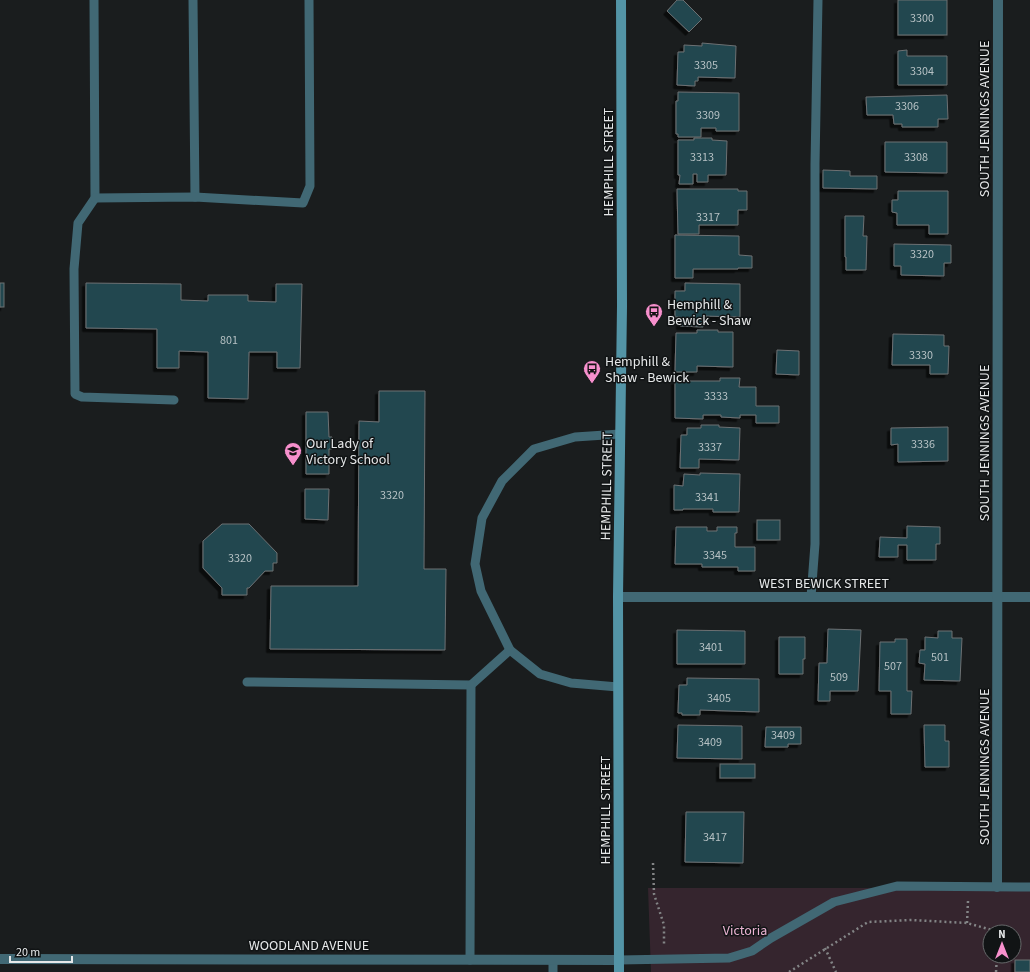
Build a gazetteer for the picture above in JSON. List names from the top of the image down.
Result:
{
  "streets": {
    "main road": ["HEMPHILL STREET"],
    "street": ["SOUTH JENNINGS AVENUE", "WEST BEWICK STREET", "WOODLAND AVENUE"]
  },
  "crossings": [
    ["SOUTH JENNINGS AVENUE", "WEST BEWICK STREET"],
    ["HEMPHILL STREET", "WEST BEWICK STREET"],
    ["HEMPHILL STREET", "WOODLAND AVENUE"]
  ],
  "parks": ["Victoria"],
  "places": {
    "bus stop": ["Hemphill & Bewick - Shaw", "Hemphill & Shaw - Bewick"],
    "school or university": ["Our Lady of Victory School"]
  },
  "house_numbers": [
    "3300",
    "3305",
    "3304",
    "3306",
    "3309",
    "3313",
    "3308",
    "3317",
    "3320",
    "801",
    "3330",
    "3333",
    "3336",
    "3337",
    "3320",
    "3341",
    "3345",
    "3320",
    "3401",
    "501",
    "507",
    "509",
    "3405",
    "3409",
    "3409",
    "3417"
  ],
  "scale_bar": "20 m",
  "north": "top"
}
